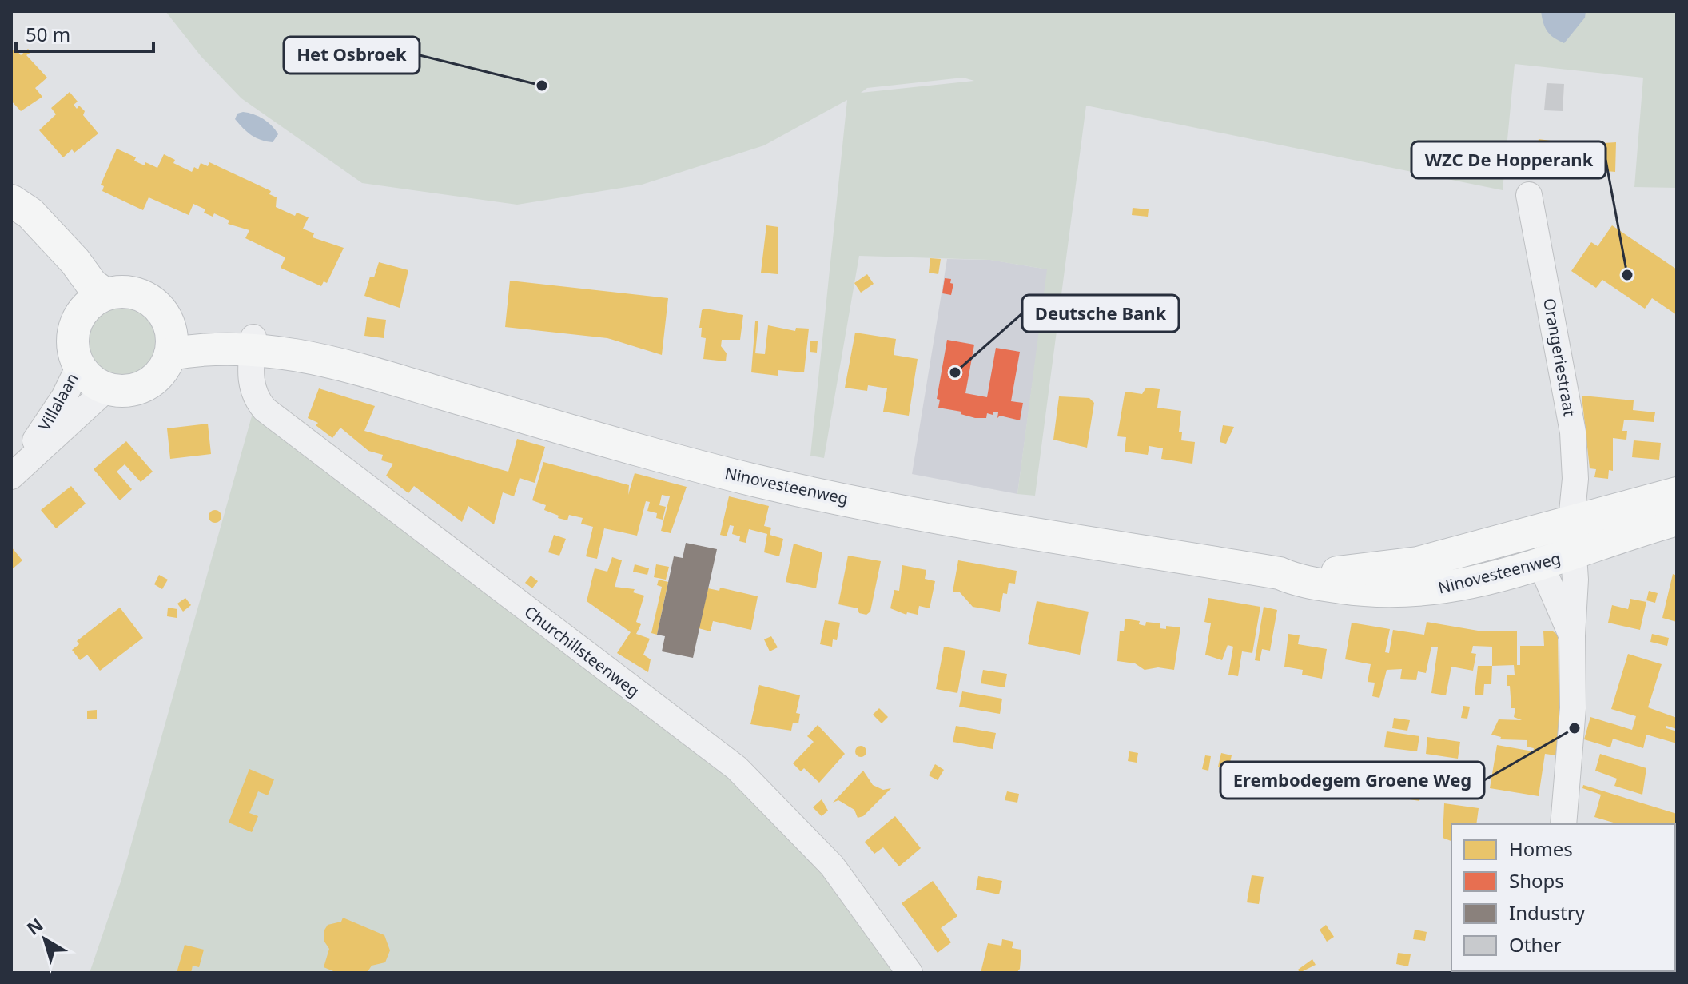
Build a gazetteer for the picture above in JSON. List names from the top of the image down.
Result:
{
  "streets": {
    "main road": ["Ninovesteenweg"],
    "street": ["Orangeriestraat", "Villalaan", "Churchillsteenweg"]
  },
  "crossings": [
    ["Orangeriestraat", "Ninovesteenweg"],
    ["Villalaan", "Ninovesteenweg"],
    ["Ninovesteenweg", "Churchillsteenweg"]
  ],
  "places": [
    "Het Osbroek",
    "WZC De Hopperank",
    "Deutsche Bank",
    "Erembodegem Groene Weg"
  ],
  "legend": [
    "Homes",
    "Shops",
    "Industry",
    "Other"
  ],
  "scale_bar": "50 m",
  "north": "top left"
}
